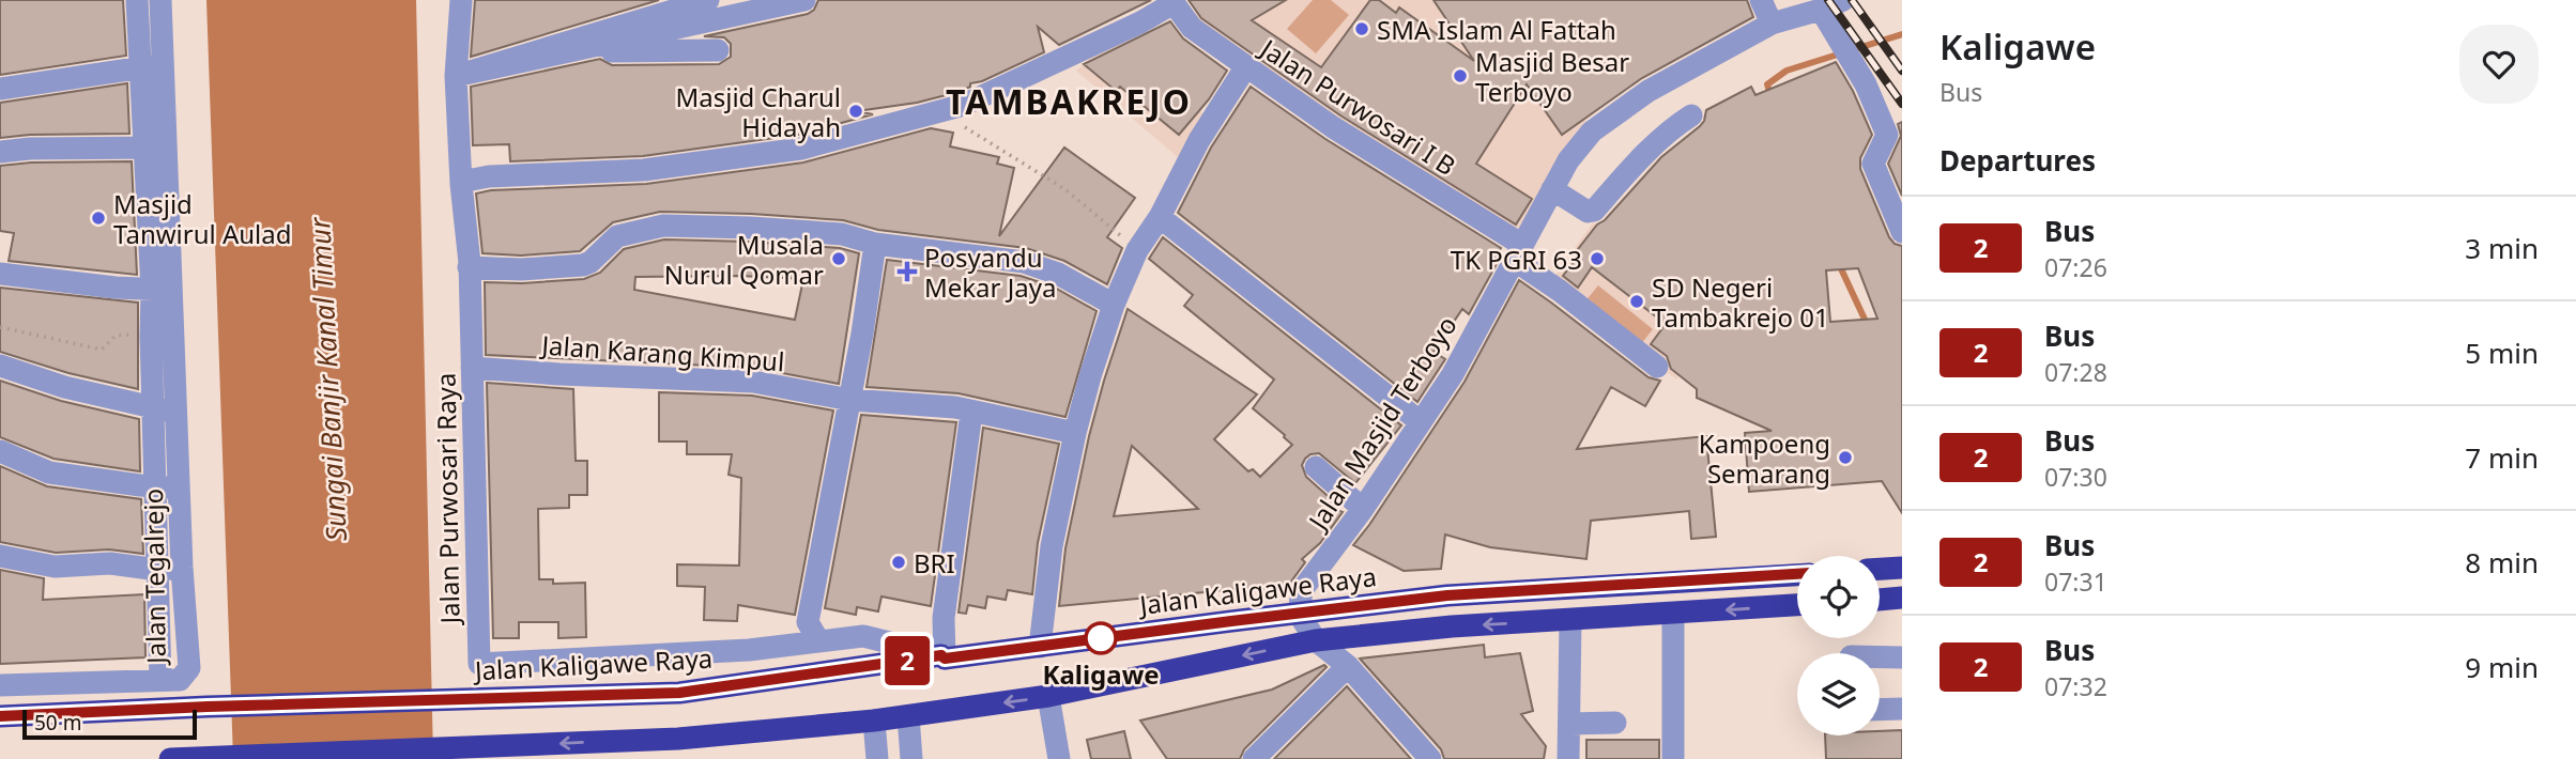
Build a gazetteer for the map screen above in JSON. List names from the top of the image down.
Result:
{
  "streets": {
    "highway": ["Jalan Kaligawe Raya"],
    "street": [
      "Jalan Purwosari I B",
      "Jalan Karang Kimpul",
      "Jalan Masjid Terboyo",
      "Jalan Purwosari Raya",
      "Jalan Tegalrejo"
    ]
  },
  "crossings": [
    ["Jalan Purwosari I B", "Jalan Masjid Terboyo"],
    ["Jalan Purwosari I B", "Jalan Purwosari Raya"],
    ["Jalan Karang Kimpul", "Jalan Purwosari Raya"],
    ["Jalan Masjid Terboyo", "Jalan Kaligawe Raya"],
    ["Jalan Purwosari Raya", "Jalan Kaligawe Raya"]
  ],
  "districts": ["TAMBAKREJO"],
  "water": ["Sungai Banjir Kanal Timur"],
  "places": {
    "other": [
      "SMA Islam Al Fattah",
      "Masjid Besar Terboyo",
      "Masjid Charul Hidayah",
      "Masjid Tanwirul Aulad",
      "Musala Nurul Qomar",
      "TK PGRI 63",
      "SD Negeri Tambakrejo 01",
      "Kampoeng Semarang",
      "BRI",
      "Kaligawe"
    ],
    "health": ["Posyandu Mekar Jaya"]
  },
  "lines": ["bus line 2"],
  "scale_bar": "50 m",
  "page": {
    "on_map": "2",
    "heading": [
      ["Kaligawe", "Bus"],
      "Departures"
    ],
    "list": [
      {
        "mark": "2",
        "name": "Bus",
        "note": "07:26",
        "value": "3 min"
      },
      {
        "mark": "2",
        "name": "Bus",
        "note": "07:28",
        "value": "5 min"
      },
      {
        "mark": "2",
        "name": "Bus",
        "note": "07:30",
        "value": "7 min"
      },
      {
        "mark": "2",
        "name": "Bus",
        "note": "07:31",
        "value": "8 min"
      },
      {
        "mark": "2",
        "name": "Bus",
        "note": "07:32",
        "value": "9 min"
      }
    ],
    "scale": "50 m"
  }
}
